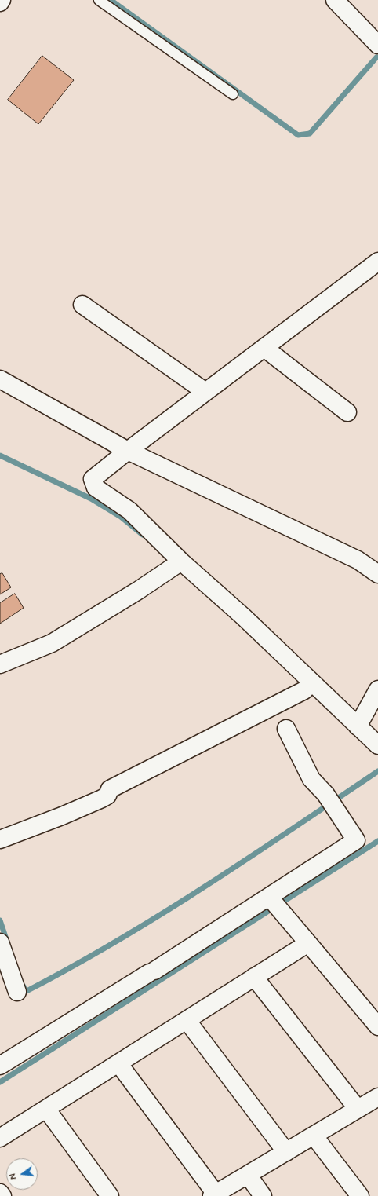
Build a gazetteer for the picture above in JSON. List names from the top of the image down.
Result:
{
  "north": "left"
}
